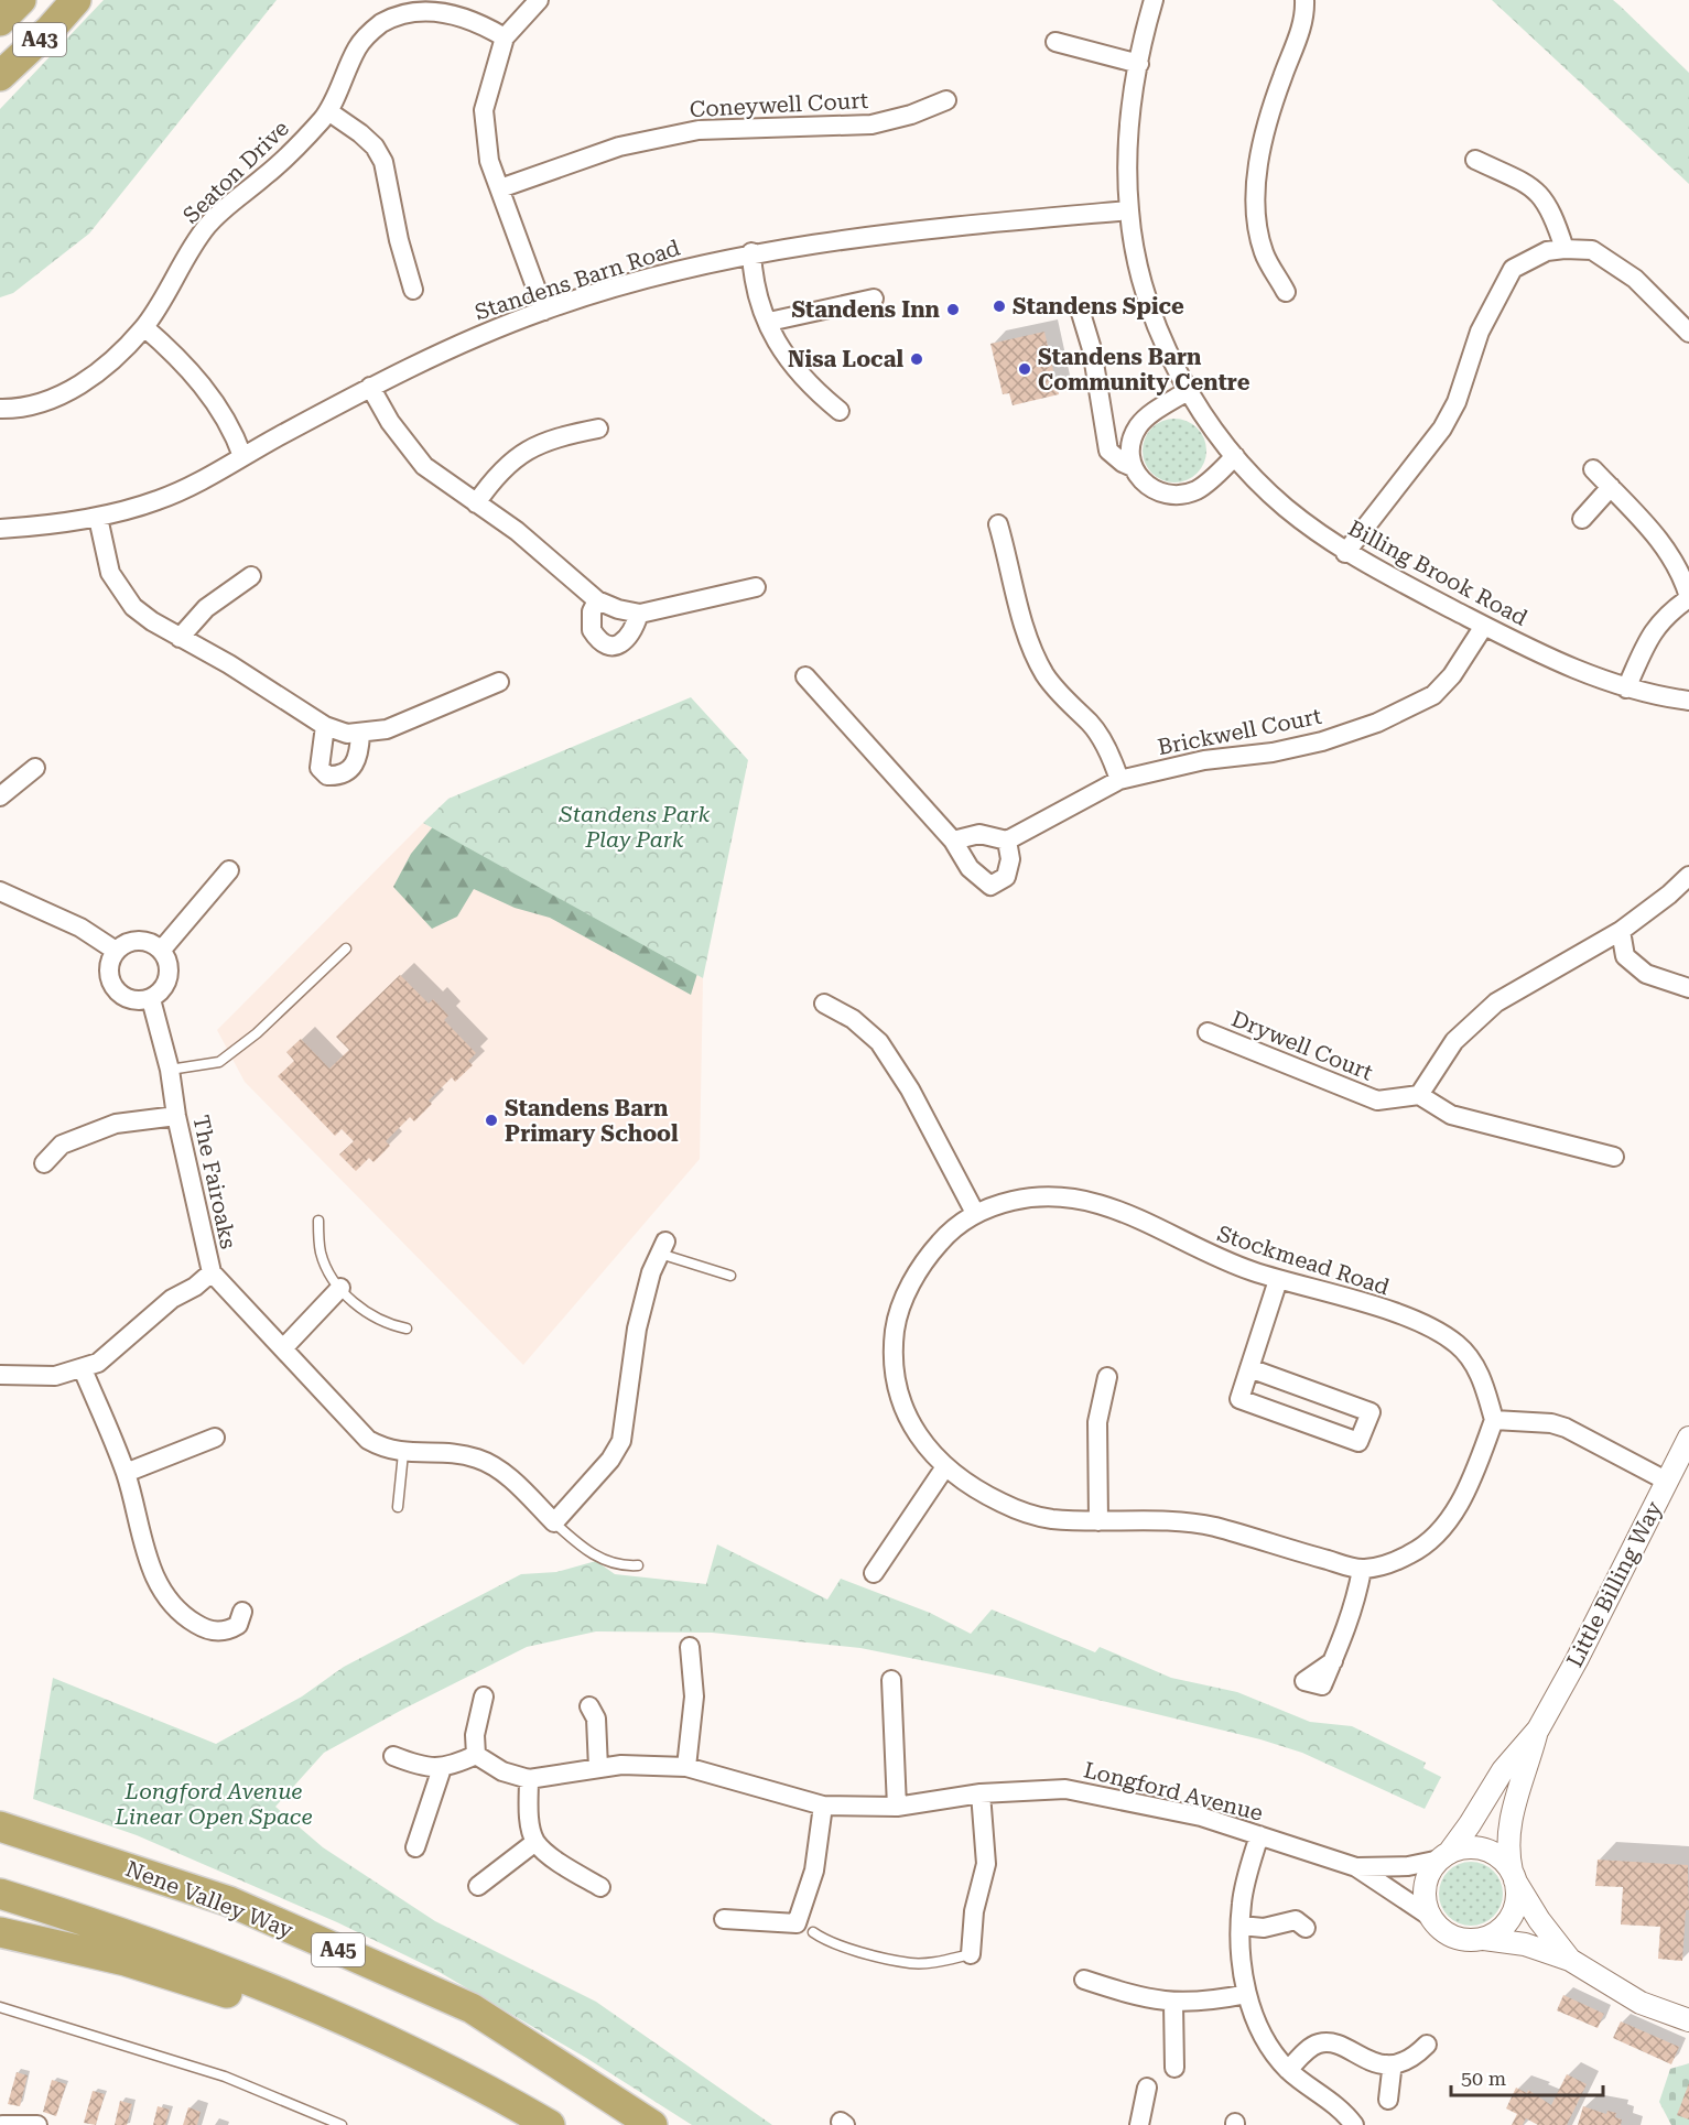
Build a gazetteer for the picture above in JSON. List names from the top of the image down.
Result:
{
  "streets": {
    "highway": ["A43", "Nene Valley Way", "A45"],
    "street": [
      "Coneywell Court",
      "Seaton Drive",
      "Standens Barn Road",
      "Billing Brook Road",
      "Brickwell Court",
      "Drywell Court",
      "The Fairoaks",
      "Stockmead Road",
      "Little Billing Way",
      "Longford Avenue"
    ]
  },
  "crossings": [
    ["Standens Barn Road", "Billing Brook Road"],
    ["Billing Brook Road", "Brickwell Court"],
    ["Little Billing Way", "Longford Avenue"]
  ],
  "parks": ["Standens Park Play Park", "Longford Avenue Linear Open Space"],
  "places": [
    "Standens Spice",
    "Standens Inn",
    "Nisa Local",
    "Standens Barn Community Centre",
    "Standens Barn Primary School"
  ],
  "scale_bar": "50 m"
}
